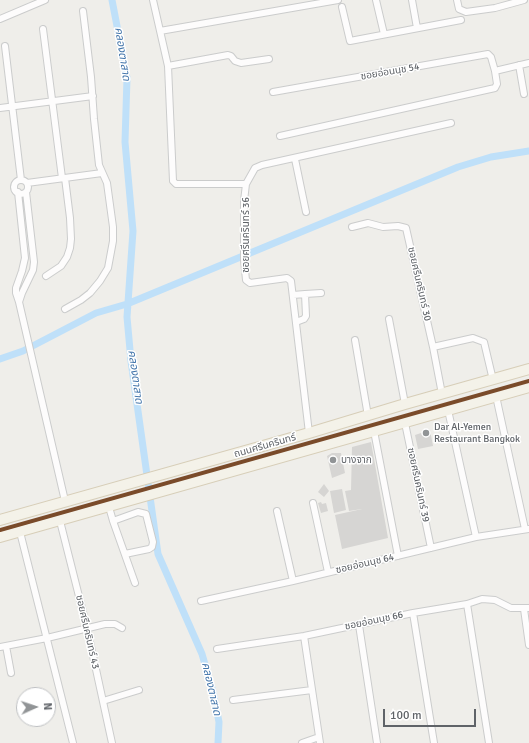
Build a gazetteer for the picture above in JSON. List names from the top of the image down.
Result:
{
  "streets": {
    "main road": ["ถนนศรีนครินทร์"],
    "street": [
      "ซอยอ่อนนุช 54",
      "ซอยศรีนครินทร์ 36",
      "ซอยศรีนครินทร์ 30",
      "ซอยศรีนครินทร์ 39",
      "ซอยอ่อนนุช 64",
      "ซอยอ่อนนุช 66",
      "ซอยศรีนครินทร์ 43"
    ]
  },
  "crossings": [
    ["ซอยศรีนครินทร์ 36", "ถนนศรีนครินทร์"],
    ["ซอยศรีนครินทร์ 30", "ถนนศรีนครินทร์"],
    ["ถนนศรีนครินทร์", "ซอยศรีนครินทร์ 39"],
    ["ถนนศรีนครินทร์", "ซอยศรีนครินทร์ 43"],
    ["ซอยศรีนครินทร์ 39", "ซอยอ่อนนุช 64"]
  ],
  "water": ["คลองตาสาด"],
  "places": ["Dar Al-Yemen Restaurant Bangkok", "บางจาก"],
  "scale_bar": "100 m",
  "north": "right"
}
